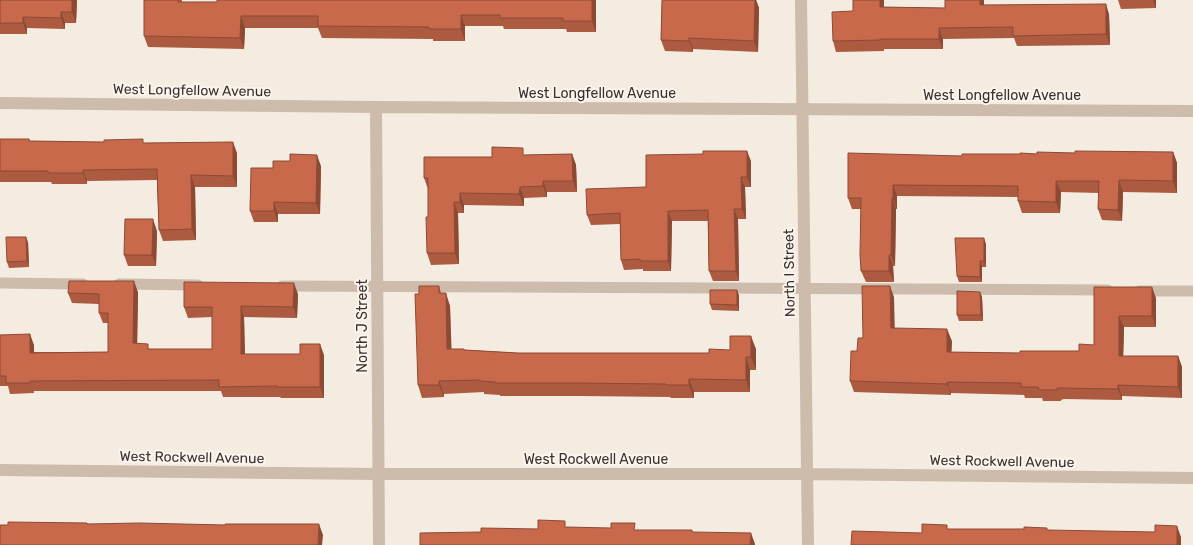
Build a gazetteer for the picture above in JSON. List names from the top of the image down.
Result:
{
  "streets": {
    "street": [
      "West Longfellow Avenue",
      "North I Street",
      "North J Street",
      "West Rockwell Avenue"
    ]
  },
  "crossings": [
    ["West Longfellow Avenue", "North I Street"],
    ["West Longfellow Avenue", "North J Street"],
    ["North I Street", "West Rockwell Avenue"],
    ["North J Street", "West Rockwell Avenue"]
  ]
}
